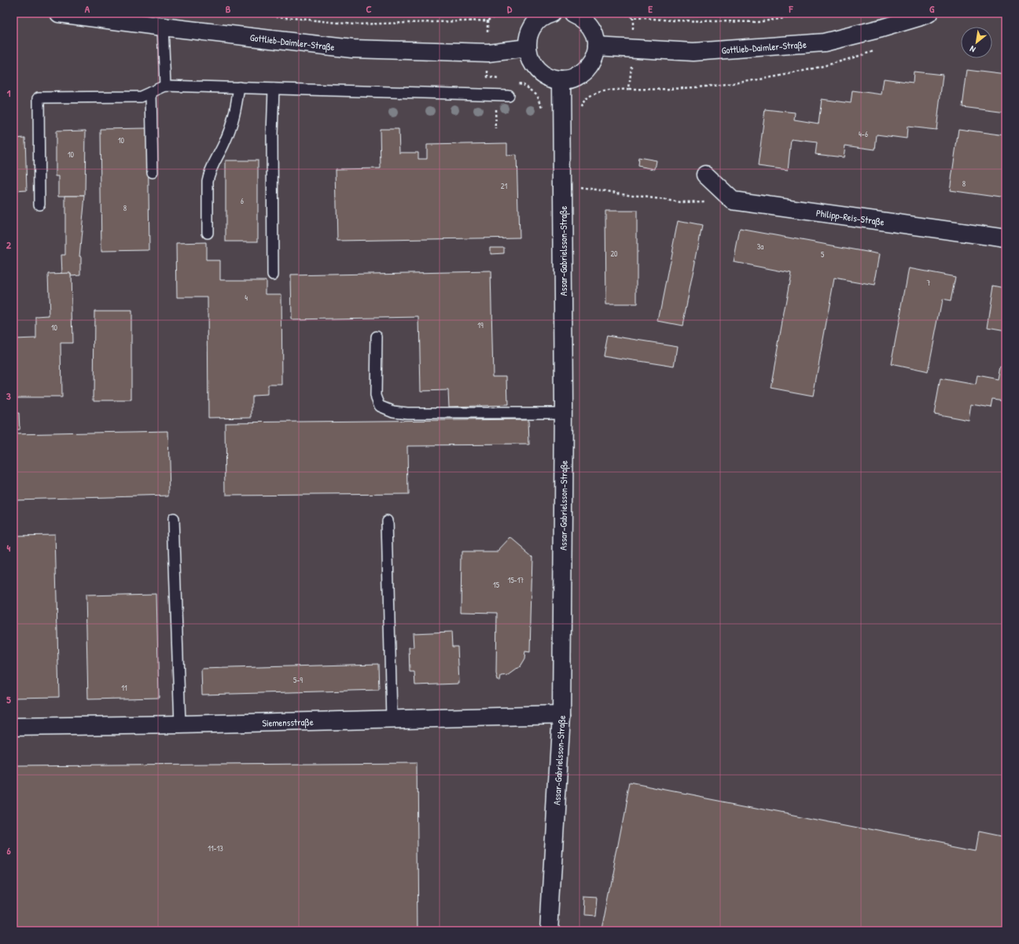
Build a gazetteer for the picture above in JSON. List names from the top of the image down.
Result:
{
  "streets": {
    "street": [
      "Gottlieb-Daimler-Straße",
      "Philipp-Reis-Straße",
      "Assar-Gabrielsson-Straße",
      "Siemensstraße"
    ]
  },
  "crossings": [
    ["Assar-Gabrielsson-Straße", "Siemensstraße"]
  ],
  "house_numbers": [
    "4-6",
    "10",
    "10",
    "8",
    "21",
    "6",
    "8",
    "3a",
    "20",
    "5",
    "7",
    "4",
    "19",
    "10",
    "15-17",
    "15",
    "5-9",
    "11",
    "11-13"
  ],
  "north": "bottom left",
  "grid": {
    "columns": [
      "A",
      "B",
      "C",
      "D",
      "E",
      "F",
      "G"
    ],
    "rows": [
      "1",
      "2",
      "3",
      "4",
      "5",
      "6"
    ]
  }
}
